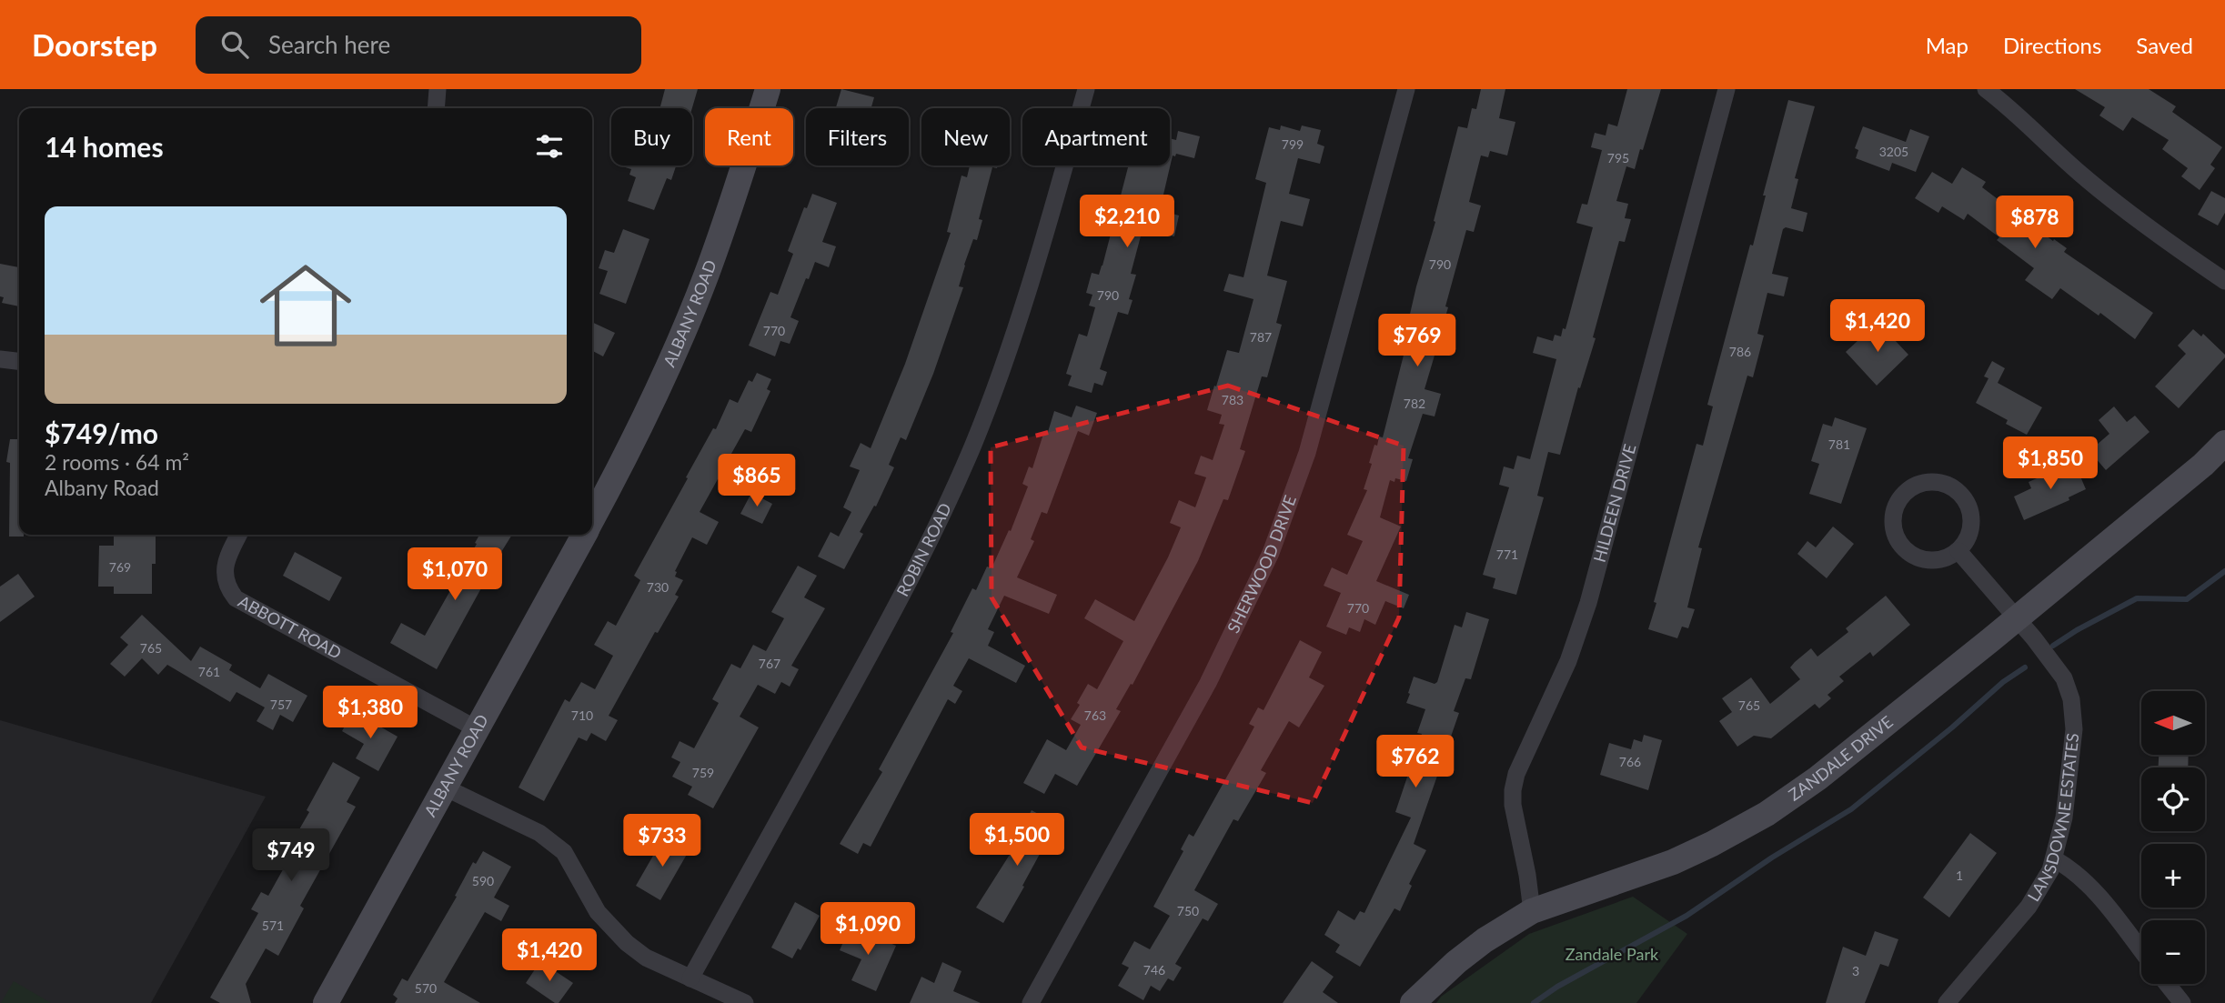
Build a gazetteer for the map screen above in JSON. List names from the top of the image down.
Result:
{
  "streets": {
    "street": [
      "ALBANY ROAD",
      "HILDEEN DRIVE",
      "ROBIN ROAD",
      "SHERWOOD DRIVE",
      "ABBOTT ROAD",
      "ZANDALE DRIVE",
      "LANSDOWNE ESTATES"
    ]
  },
  "crossings": [
    ["ALBANY ROAD", "ABBOTT ROAD"],
    ["HILDEEN DRIVE", "ZANDALE DRIVE"],
    ["ZANDALE DRIVE", "LANSDOWNE ESTATES"]
  ],
  "parks": ["Zandale Park"],
  "house_numbers": [
    "799",
    "3205",
    "795",
    "790",
    "790",
    "770",
    "787",
    "786",
    "783",
    "782",
    "781",
    "771",
    "769",
    "730",
    "770",
    "765",
    "767",
    "761",
    "757",
    "765",
    "710",
    "763",
    "766",
    "759",
    "1",
    "590",
    "750",
    "571",
    "746",
    "3",
    "570"
  ],
  "north": "left",
  "page": {
    "header": "Doorstep",
    "search": "Search here",
    "nav": ["Map", "Directions", "Saved"],
    "chip": [
      "Buy",
      "Rent",
      "Filters",
      "New",
      "Apartment"
    ],
    "heading": "14 homes",
    "list": [
      {
        "name": "$749/mo",
        "note": "2 rooms · 64 m² · Albany Road"
      }
    ],
    "price": [
      "$2,210",
      "$878",
      "$1,420",
      "$769",
      "$1,850",
      "$865",
      "$1,070",
      "$1,380",
      "$762",
      "$1,500",
      "$733",
      "$749",
      "$1,090",
      "$1,420"
    ],
    "map_buttons": ["+", "−"]
  }
}
